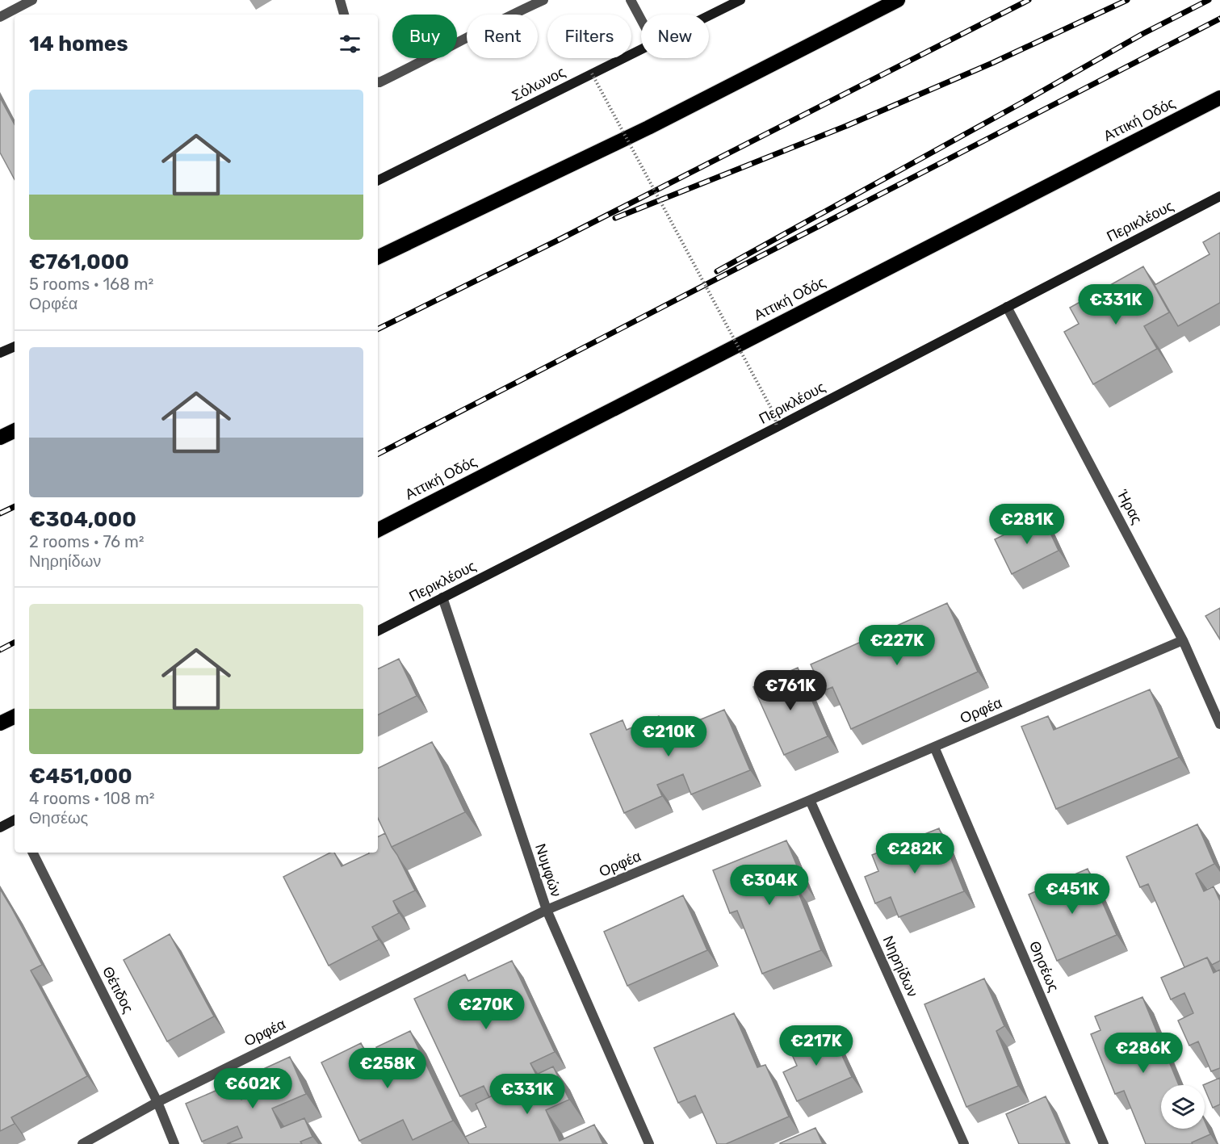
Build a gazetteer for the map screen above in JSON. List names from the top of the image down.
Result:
{
  "streets": {
    "highway": ["Αττική Οδός"],
    "street": [
      "Σόλωνος",
      "Περικλέους",
      "Ήρας",
      "Ορφέα",
      "Νυμφών",
      "Νηρηίδων",
      "Θησέως",
      "Θέτιδος"
    ]
  },
  "crossings": [
    ["Περικλέους", "Ήρας"],
    ["Περικλέους", "Νυμφών"],
    ["Ήρας", "Ορφέα"],
    ["Ορφέα", "Νυμφών"],
    ["Ορφέα", "Νηρηίδων"],
    ["Ορφέα", "Θησέως"],
    ["Ορφέα", "Θέτιδος"]
  ],
  "page": {
    "chip": [
      "Buy",
      "Rent",
      "Filters",
      "New"
    ],
    "heading": "14 homes",
    "list": [
      {
        "name": "€761,000",
        "note": "5 rooms · 168 m² · Ορφέα"
      },
      {
        "name": "€304,000",
        "note": "2 rooms · 76 m² · Νηρηίδων"
      },
      {
        "name": "€451,000",
        "note": "4 rooms · 108 m² · Θησέως"
      }
    ],
    "price": [
      "€331K",
      "€281K",
      "€227K",
      "€761K",
      "€210K",
      "€282K",
      "€304K",
      "€451K",
      "€270K",
      "€217K",
      "€286K",
      "€258K",
      "€602K",
      "€331K"
    ]
  }
}
